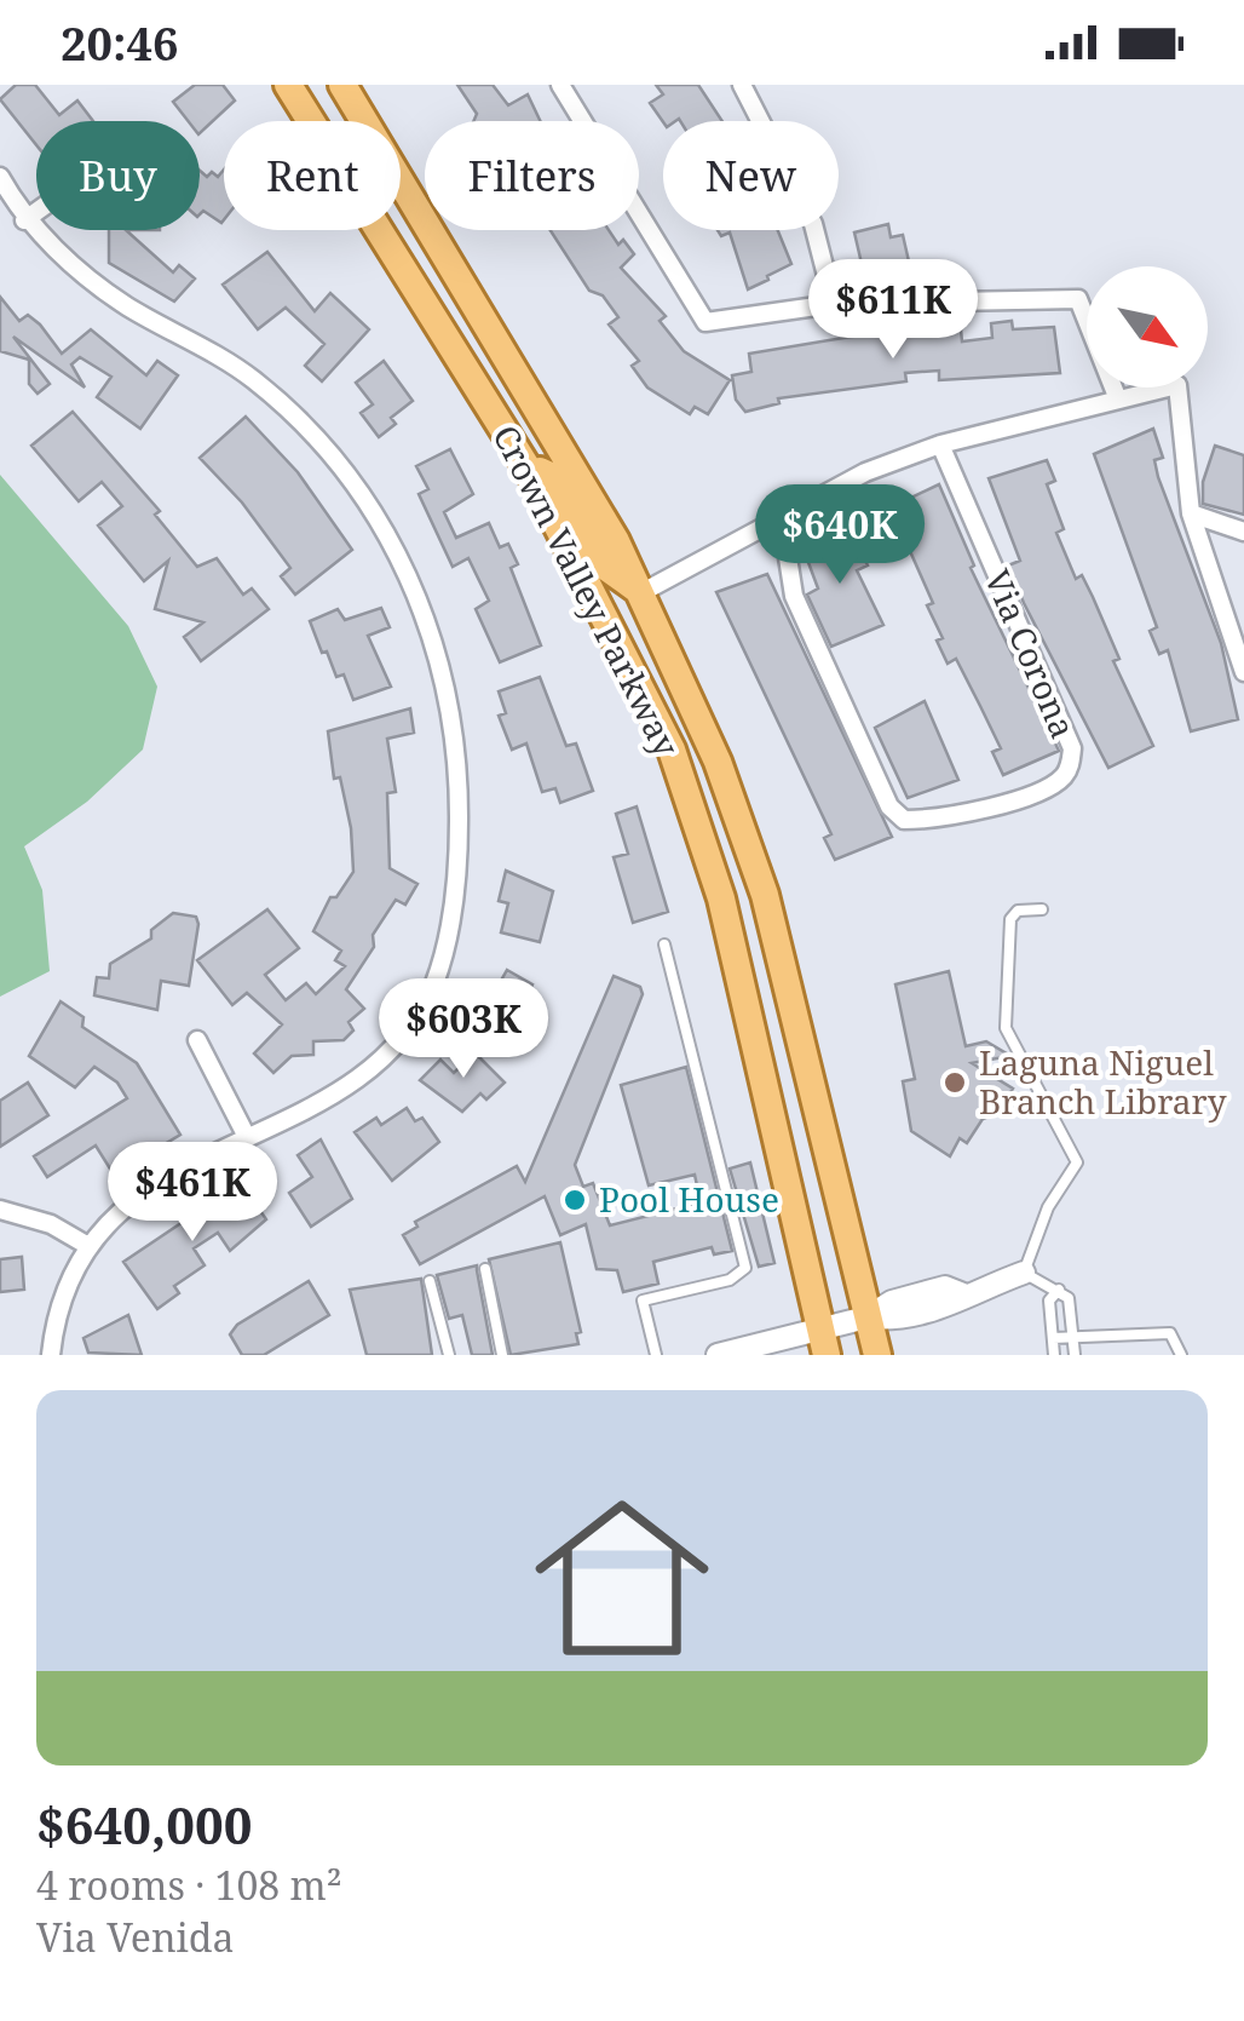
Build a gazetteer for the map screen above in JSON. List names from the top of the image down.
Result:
{
  "streets": {
    "main road": ["Crown Valley Parkway"],
    "street": ["Via Corona"]
  },
  "places": ["Laguna Niguel Branch Library", "Pool House"],
  "north": "bottom right",
  "page": {
    "status": "20:46",
    "chip": [
      "Buy",
      "Rent",
      "Filters",
      "New"
    ],
    "price": [
      "$611K",
      "$640K",
      "$603K",
      "$461K"
    ],
    "list": [
      {
        "name": "$640,000",
        "note": "4 rooms · 108 m² · Via Venida"
      }
    ]
  }
}
